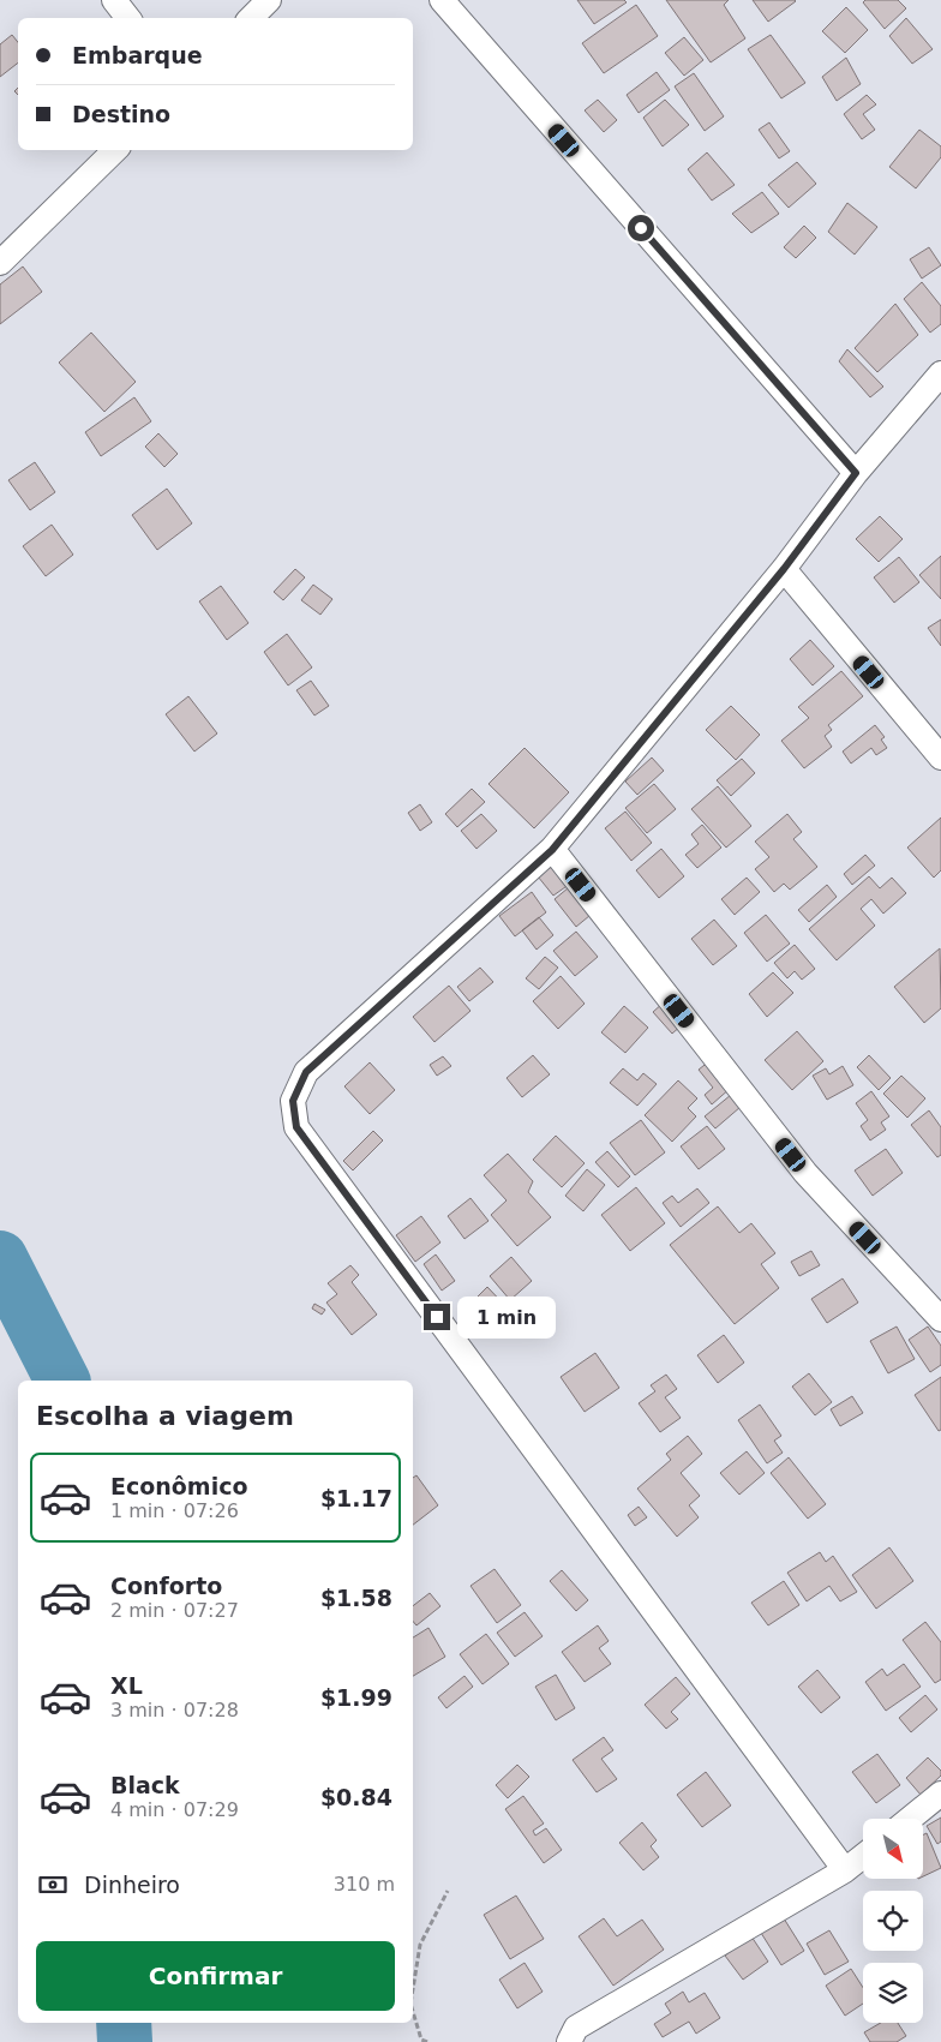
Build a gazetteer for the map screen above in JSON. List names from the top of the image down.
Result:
{
  "north": "bottom right",
  "page": {
    "banner": ["Embarque", "Destino"],
    "bubble": "1 min",
    "heading": "Escolha a viagem",
    "list": [
      {
        "name": "Econômico",
        "note": "1 min · 07:26",
        "value": "$1.17"
      },
      {
        "name": "Conforto",
        "note": "2 min · 07:27",
        "value": "$1.58"
      },
      {
        "name": "XL",
        "note": "3 min · 07:28",
        "value": "$1.99"
      },
      {
        "name": "Black",
        "note": "4 min · 07:29",
        "value": "$0.84"
      }
    ],
    "pay": ["Dinheiro", "310 m"],
    "buttons": "Confirmar"
  }
}
